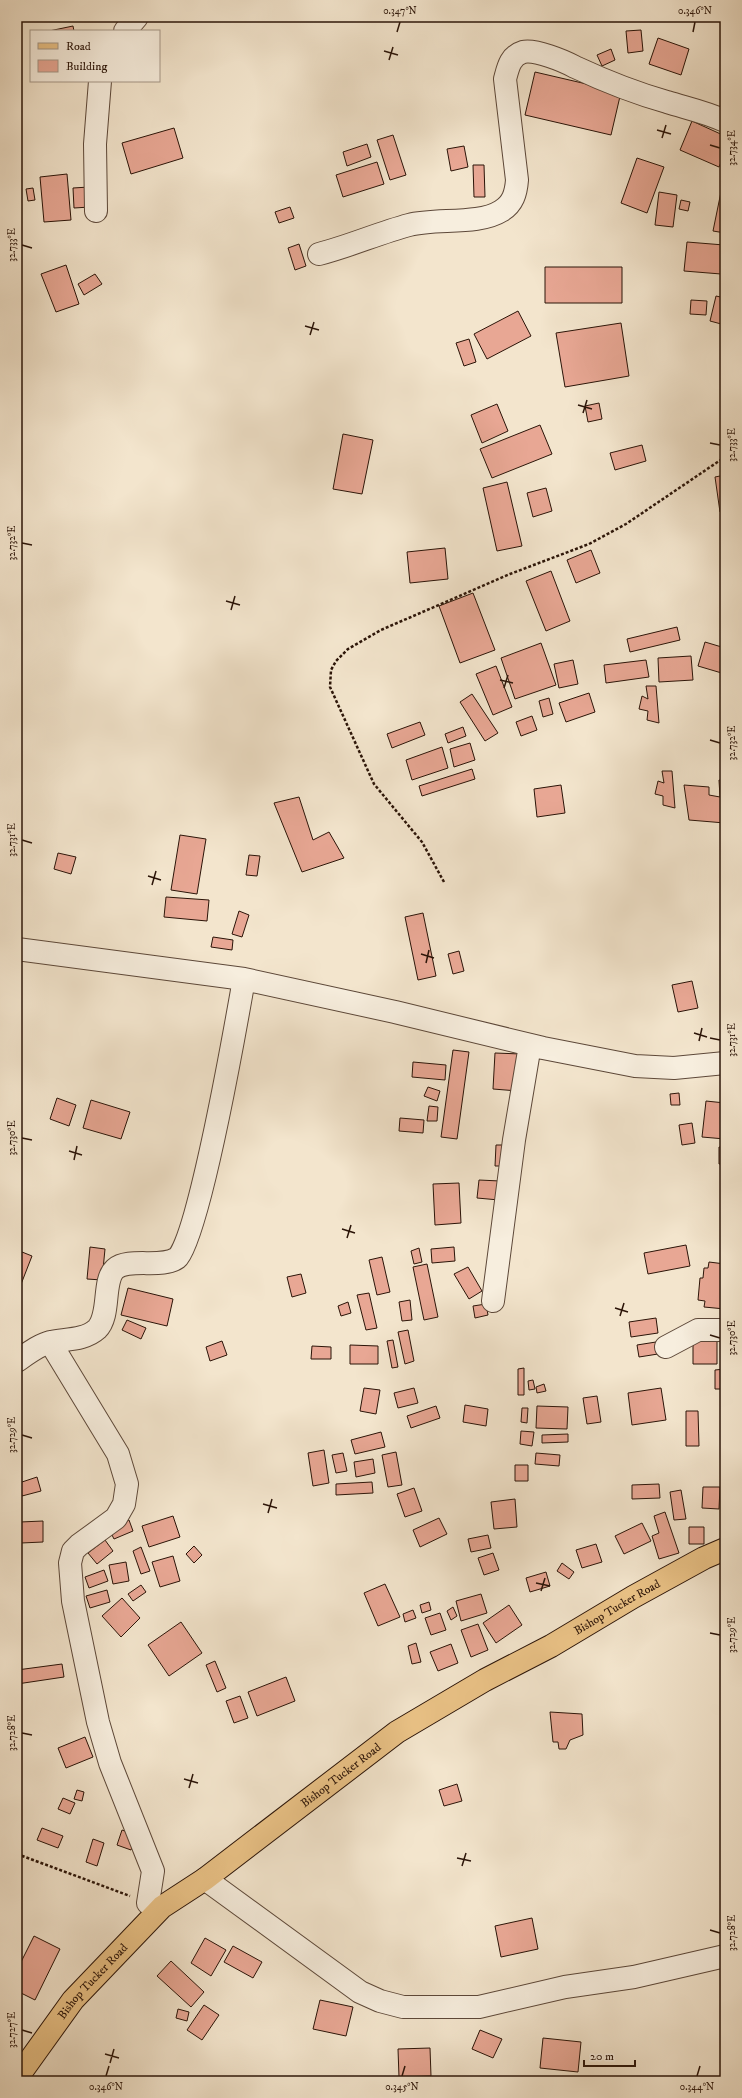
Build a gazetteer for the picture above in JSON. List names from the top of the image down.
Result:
{
  "streets": {
    "main road": ["Bishop Tucker Road"]
  },
  "legend": ["Road", "Building"],
  "scale_bar": "20 m",
  "coordinates": [
    "0.347°N",
    "0.346°N",
    "32.734°E",
    "32.733°E",
    "32.732°E",
    "32.731°E",
    "32.730°E",
    "32.729°E",
    "32.728°E",
    "32.727°E",
    "0.345°N",
    "0.344°N"
  ]
}
